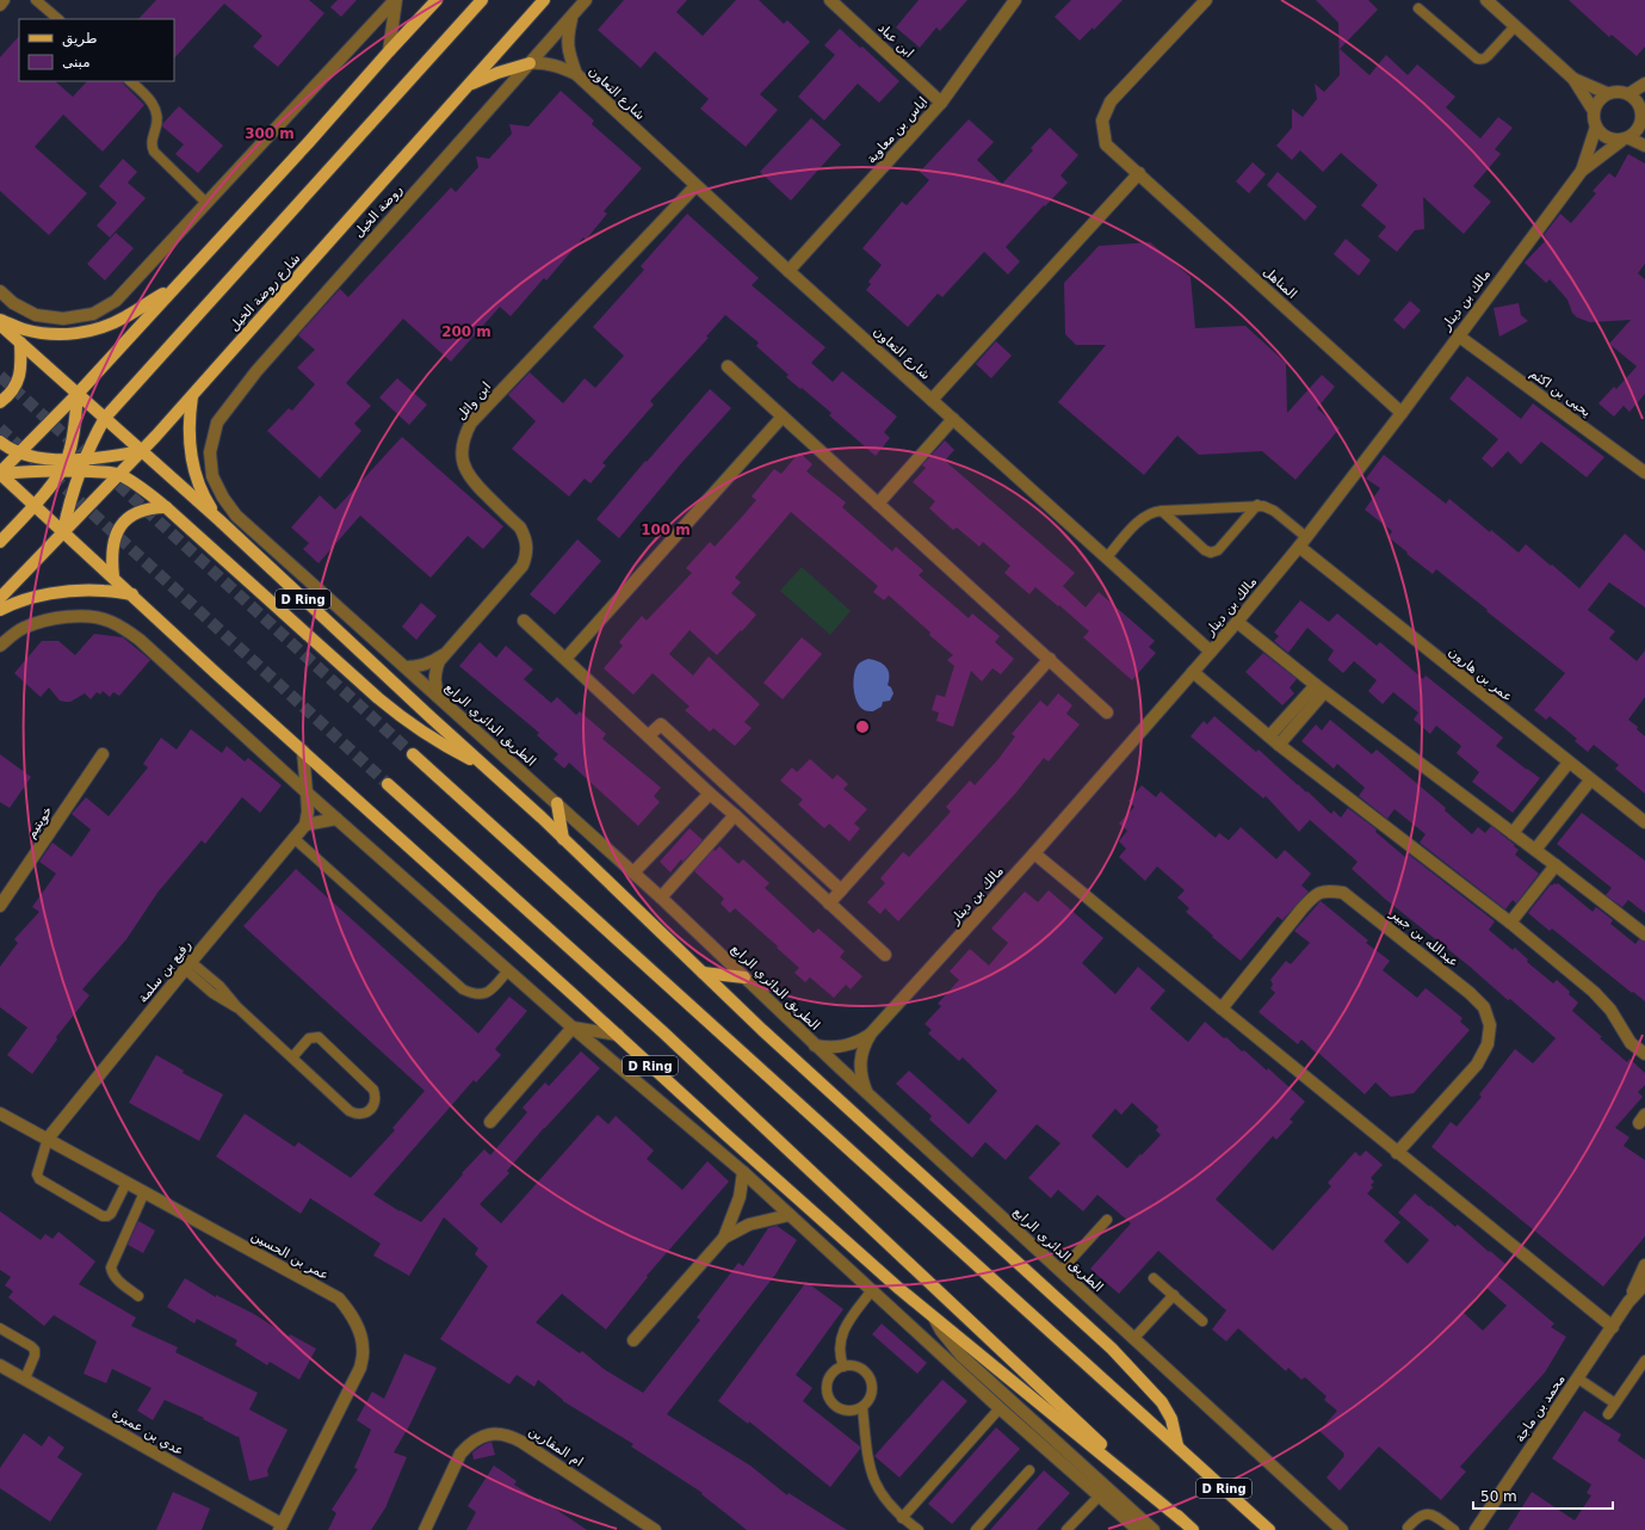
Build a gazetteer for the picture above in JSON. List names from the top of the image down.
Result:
{
  "streets": {
    "main road": ["شارع روضة الخيل", "D Ring"],
    "street": [
      "ابن عباد",
      "شارع التعاون",
      "اياس بن معاوية",
      "روضة الخيل",
      "المناهل",
      "مالك بن دينار",
      "يحيى بن اكثم",
      "ابن وائل",
      "عمر بن هارون",
      "الطريق الدائري الرابع",
      "خويتيم",
      "عبدالله بن جبير",
      "رفيع بن سلمة",
      "عمر بن الحسين",
      "محمد بن ماجة",
      "عدي بن عميرة",
      "ام المقارين"
    ]
  },
  "crossings": [
    ["ابن عباد", "اياس بن معاوية"],
    ["شارع التعاون", "اياس بن معاوية"],
    ["شارع التعاون", "روضة الخيل"],
    ["شارع التعاون", "مالك بن دينار"],
    ["شارع التعاون", "ابن وائل"],
    ["روضة الخيل", "الطريق الدائري الرابع"],
    ["المناهل", "مالك بن دينار"],
    ["شارع روضة الخيل", "D Ring"],
    ["مالك بن دينار", "يحيى بن اكثم"],
    ["مالك بن دينار", "عمر بن هارون"],
    ["مالك بن دينار", "الطريق الدائري الرابع"],
    ["ابن وائل", "الطريق الدائري الرابع"],
    ["رفيع بن سلمة", "عمر بن الحسين"],
    ["عمر بن الحسين", "عدي بن عميرة"]
  ],
  "legend": ["طريق", "مبنى"],
  "scale_bar": "50 m",
  "rings": ["300 m", "200 m", "100 m"]
}
